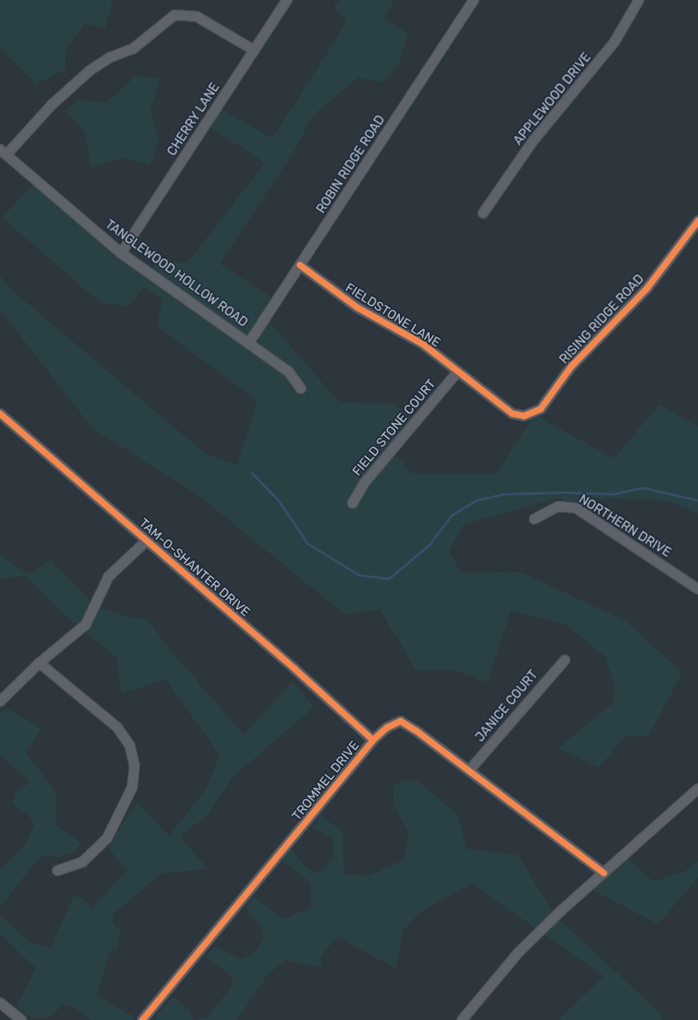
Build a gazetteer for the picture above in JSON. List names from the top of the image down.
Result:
{
  "streets": {
    "street": [
      "APPLEWOOD DRIVE",
      "CHERRY LANE",
      "ROBIN RIDGE ROAD",
      "TANGLEWOOD HOLLOW ROAD",
      "FIELDSTONE LANE",
      "RISING RIDGE ROAD",
      "FIELD STONE COURT",
      "NORTHERN DRIVE",
      "TAM-O-SHANTER DRIVE",
      "JANICE COURT",
      "TROMMEL DRIVE"
    ]
  },
  "crossings": [
    ["CHERRY LANE", "TANGLEWOOD HOLLOW ROAD"],
    ["ROBIN RIDGE ROAD", "TANGLEWOOD HOLLOW ROAD"],
    ["ROBIN RIDGE ROAD", "FIELDSTONE LANE"],
    ["FIELDSTONE LANE", "RISING RIDGE ROAD"],
    ["FIELDSTONE LANE", "FIELD STONE COURT"],
    ["TAM-O-SHANTER DRIVE", "TROMMEL DRIVE"],
    ["JANICE COURT", "TROMMEL DRIVE"]
  ]
}
